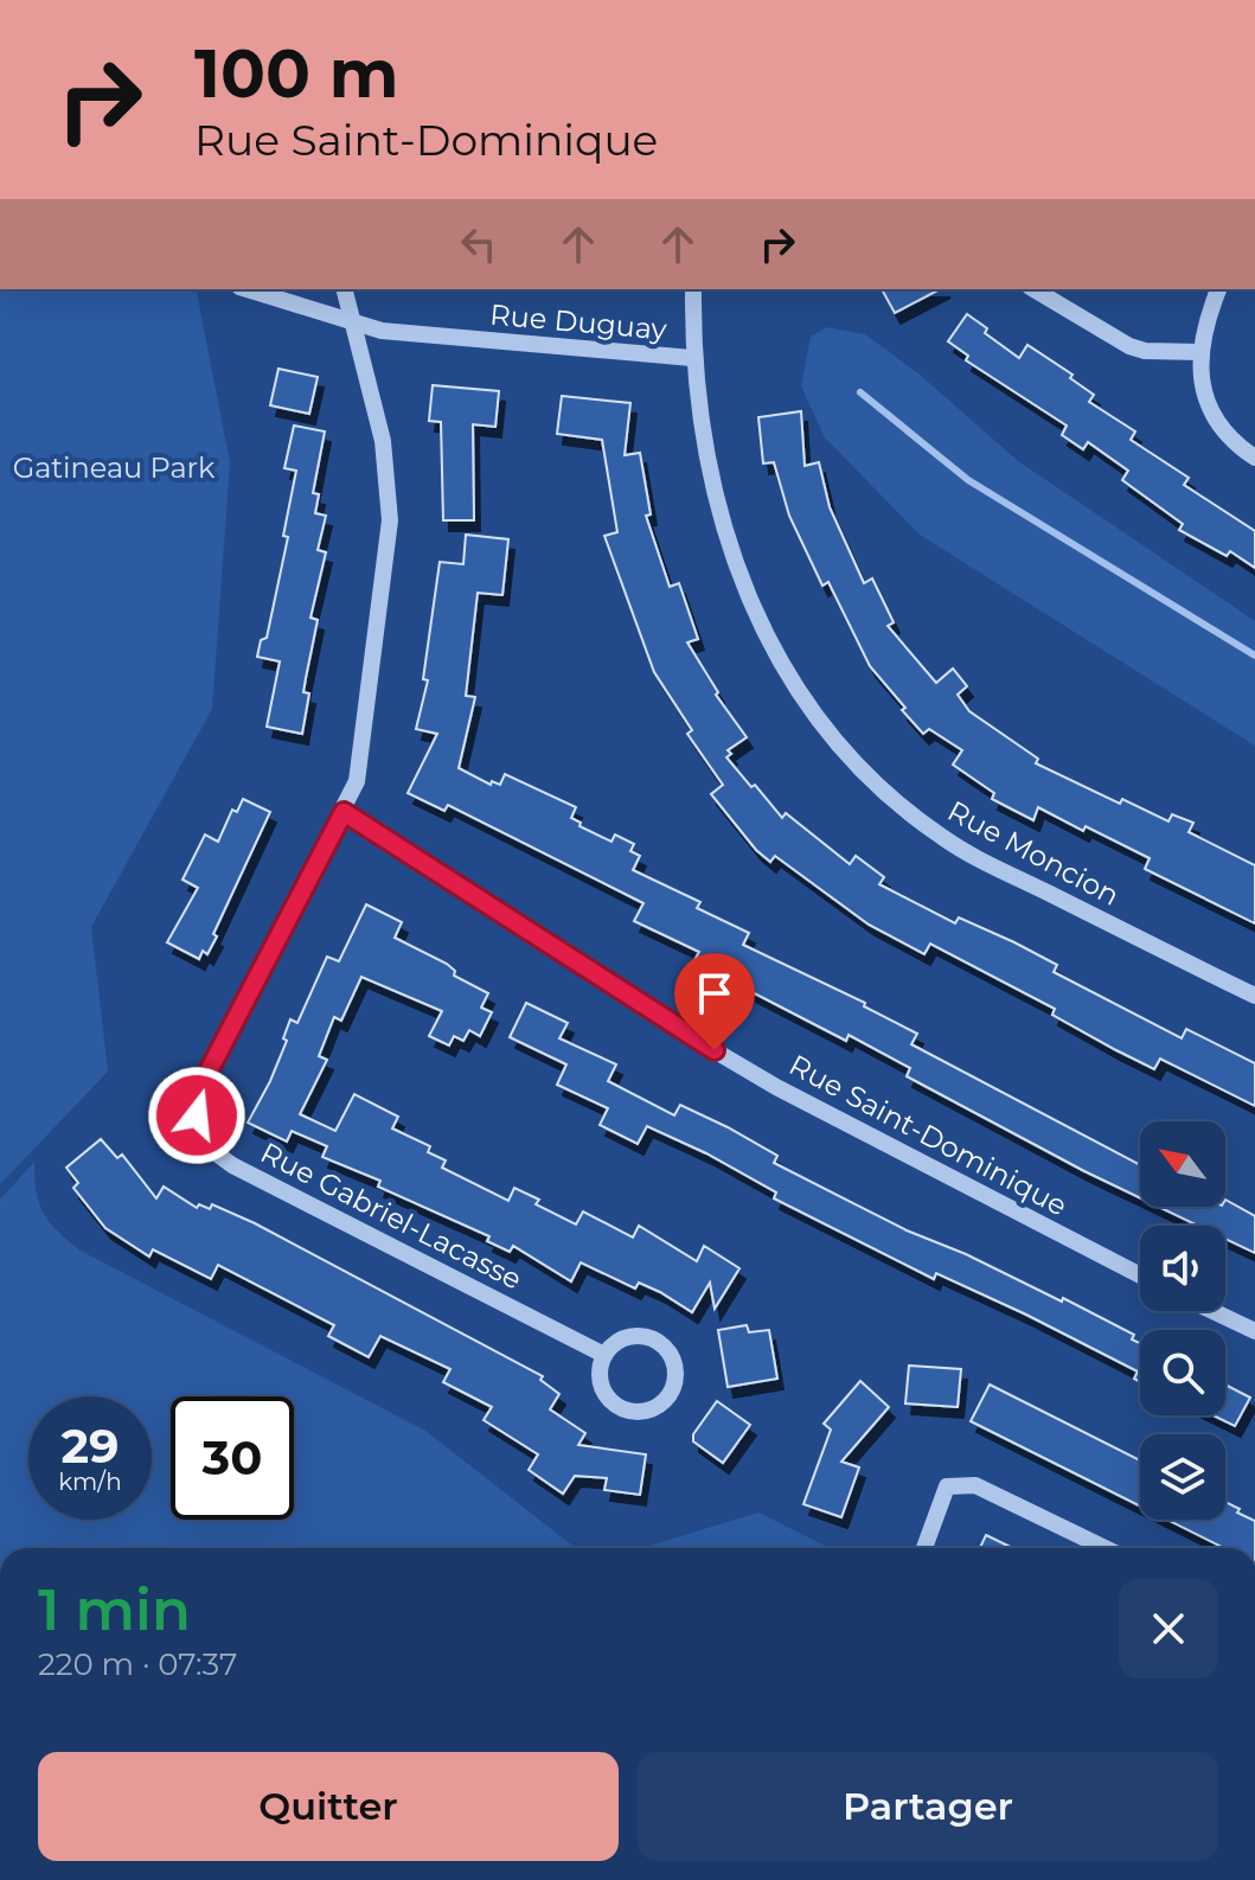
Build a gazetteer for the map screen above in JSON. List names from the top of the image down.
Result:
{
  "streets": {
    "street": [
      "Rue Duguay",
      "Rue Moncion",
      "Rue Saint-Dominique",
      "Rue Gabriel-Lacasse"
    ]
  },
  "crossings": [
    ["Rue Duguay", "Rue Moncion"],
    ["Rue Duguay", "Rue Gabriel-Lacasse"],
    ["Rue Saint-Dominique", "Rue Gabriel-Lacasse"]
  ],
  "parks": ["Gatineau Park"],
  "north": "top left",
  "page": {
    "turn": ["100 m", "Rue Saint-Dominique"],
    "speed": "29 km/h",
    "limit": "30",
    "heading": ["1 min", "220 m · 07:37"],
    "buttons": ["Quitter", "Partager"]
  }
}
